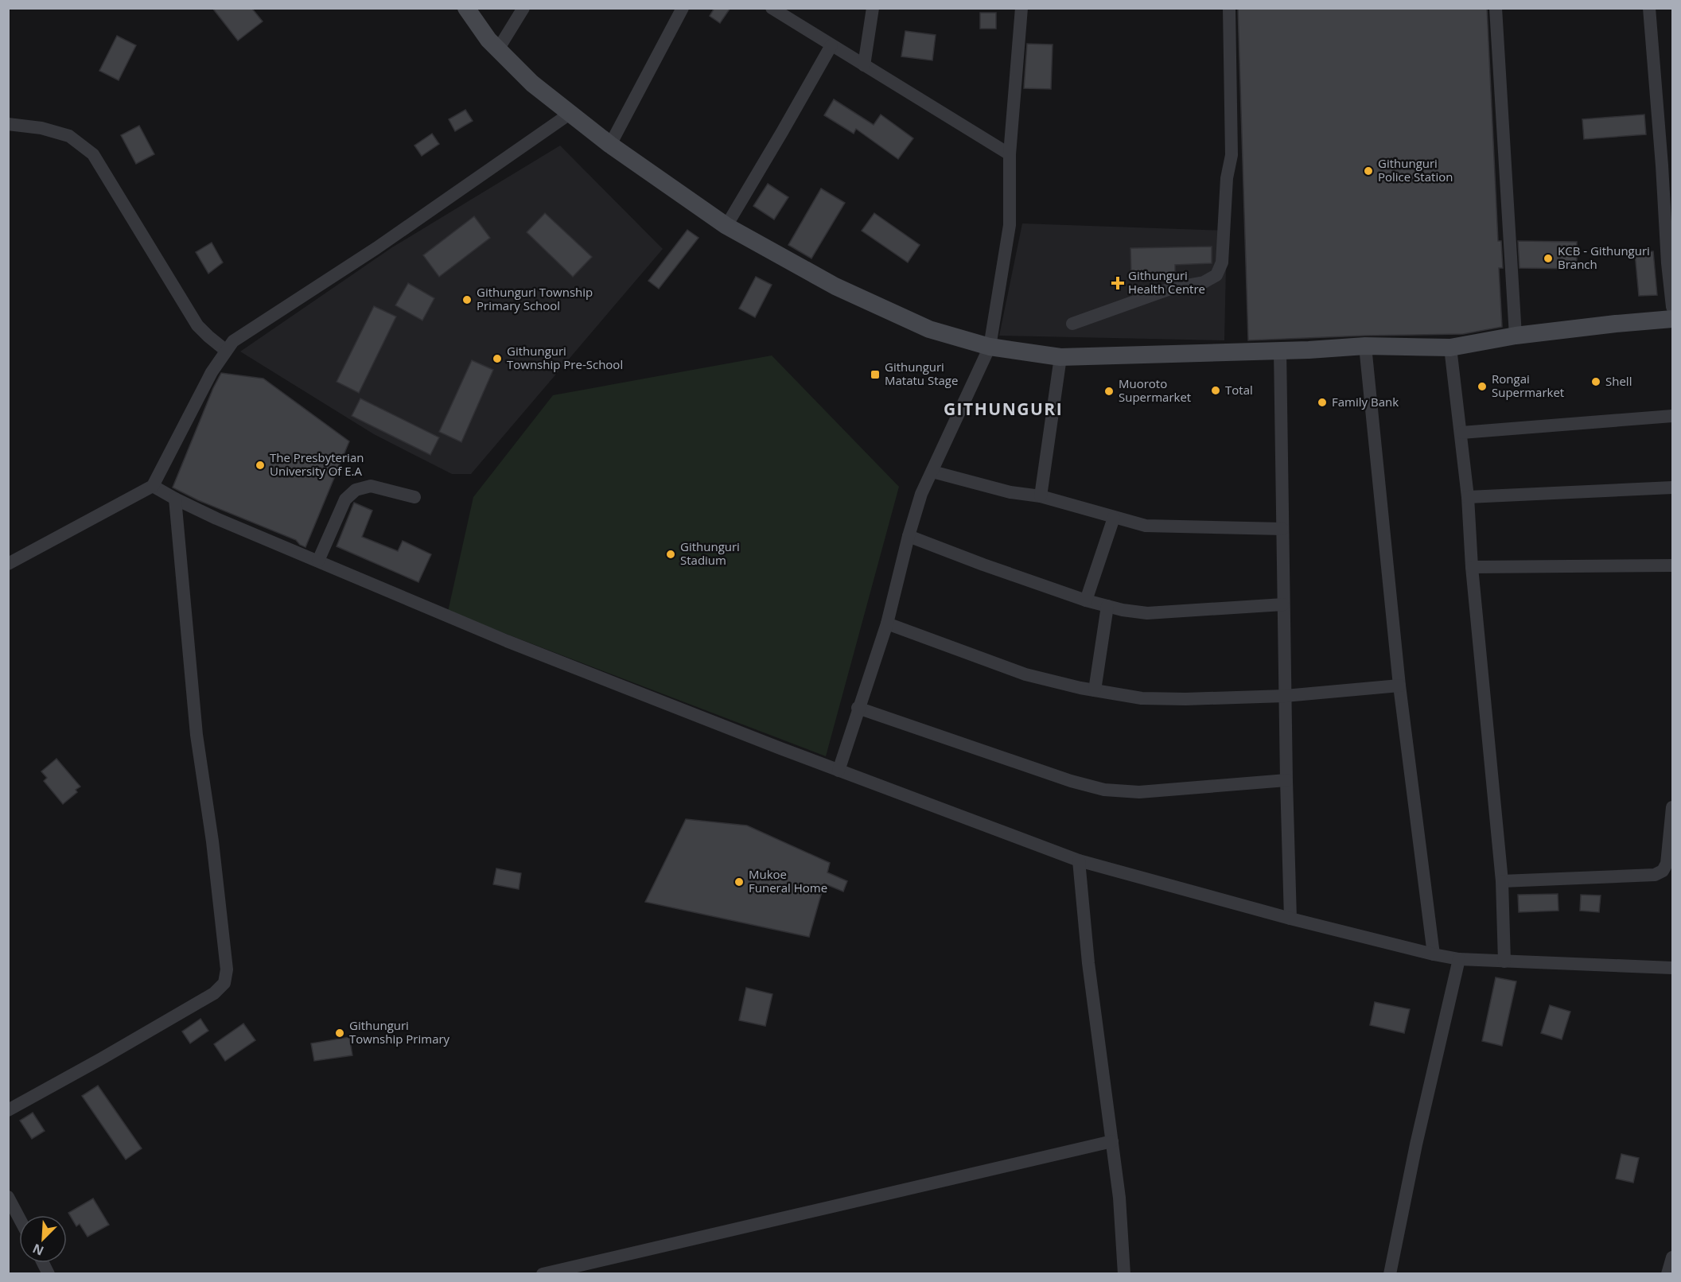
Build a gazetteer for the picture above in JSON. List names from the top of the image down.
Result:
{
  "districts": ["GITHUNGURI"],
  "places": {
    "other": [
      "Githunguri Police Station",
      "KCB - Githunguri Branch",
      "Githunguri Township Primary School",
      "Githunguri Township Pre-School",
      "Shell",
      "Rongai Supermarket",
      "Total",
      "Muoroto Supermarket",
      "Family Bank",
      "The Presbyterian University Of E.A",
      "Githunguri Stadium",
      "Mukoe Funeral Home",
      "Githunguri Township Primary"
    ],
    "health": ["Githunguri Health Centre"],
    "transit": ["Githunguri Matatu Stage"]
  },
  "north": "bottom left"
}
